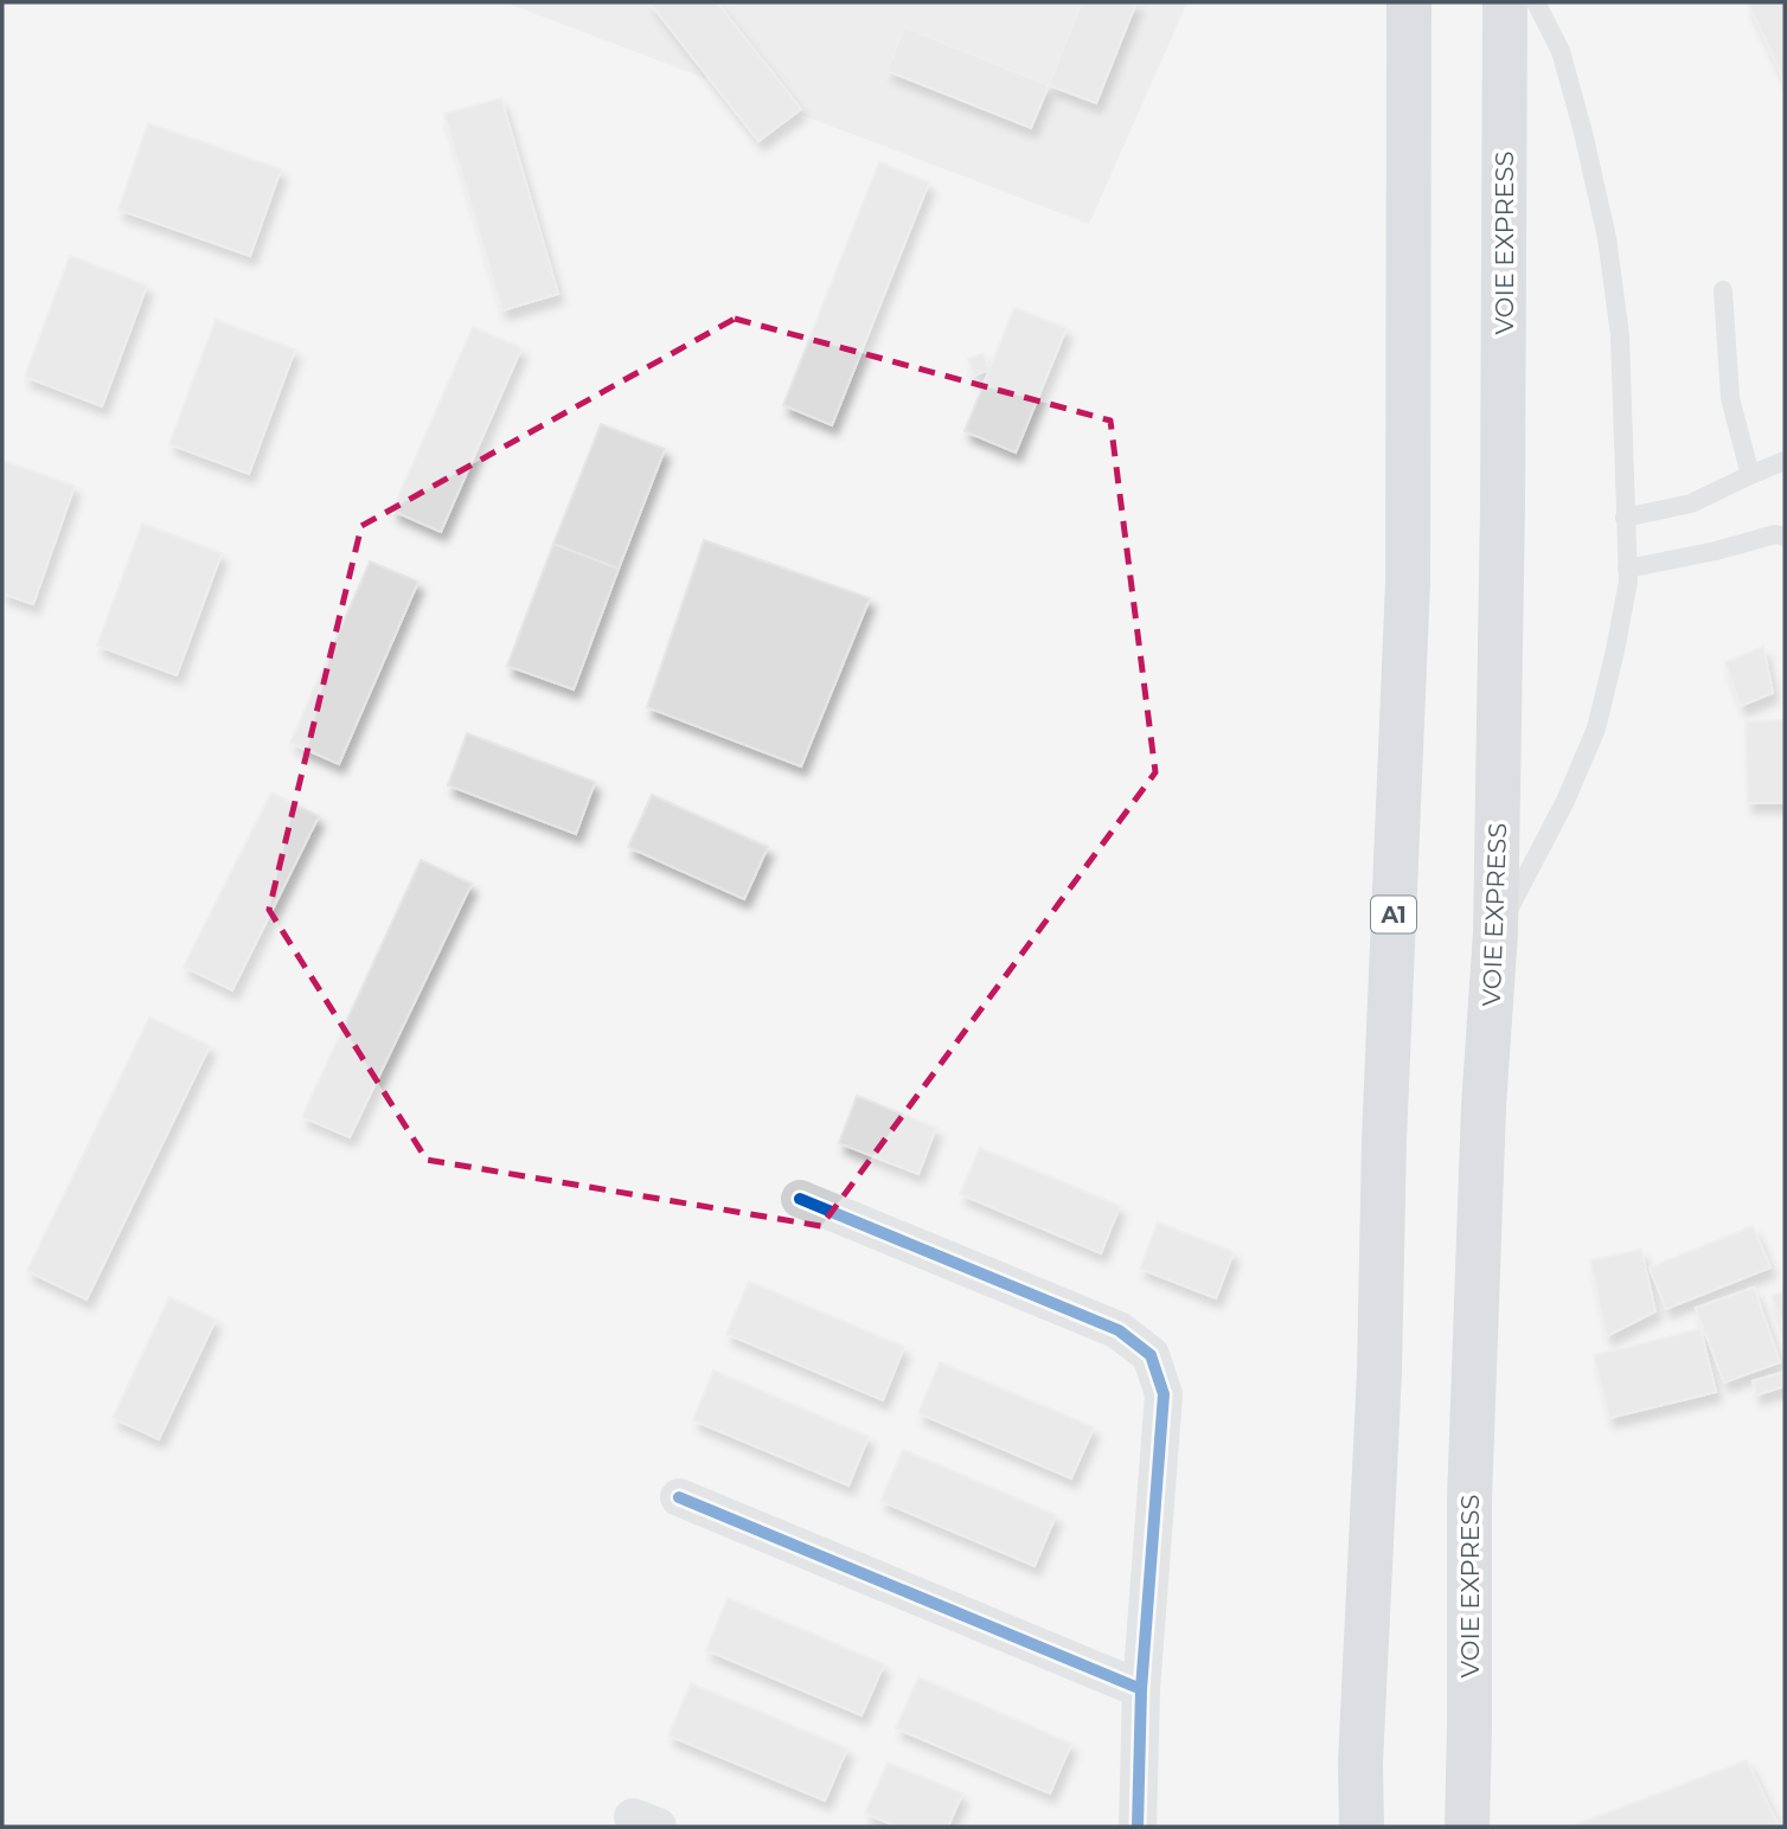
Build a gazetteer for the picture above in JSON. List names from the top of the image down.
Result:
{
  "streets": {
    "highway": ["VOIE EXPRESS", "A1"]
  }
}
